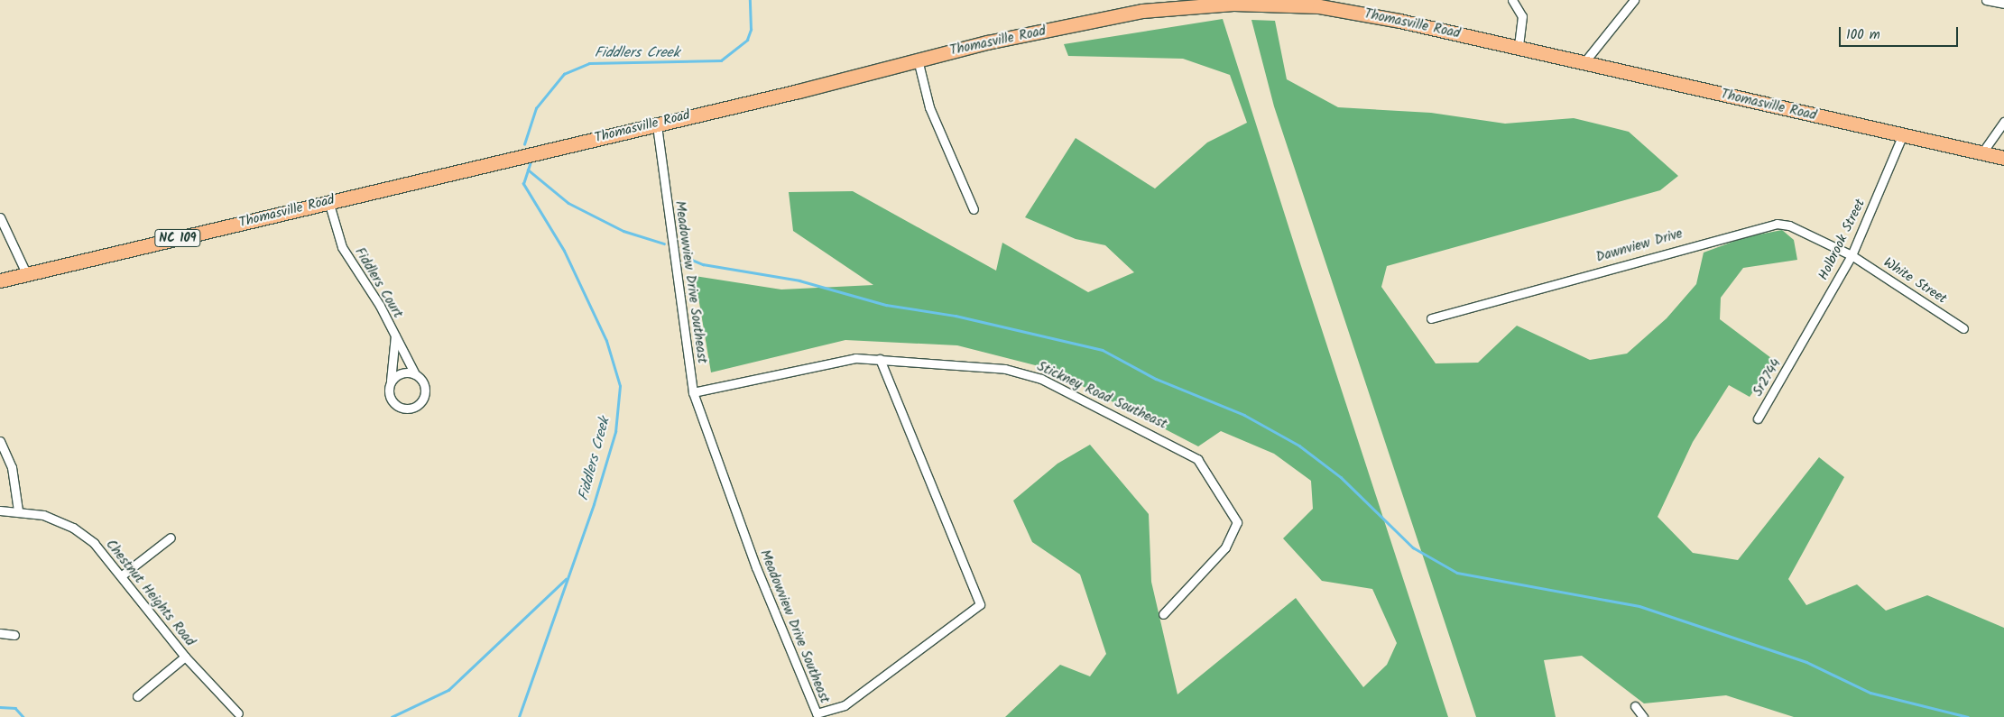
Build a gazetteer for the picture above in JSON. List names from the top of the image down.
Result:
{
  "streets": {
    "main road": ["Thomasville Road", "NC 109"],
    "street": [
      "Holbrook Street",
      "Dawnview Drive",
      "White Street",
      "Meadowview Drive Southeast",
      "Fiddlers Court",
      "Sr2744",
      "Stickney Road Southeast",
      "Chestnut Heights Road"
    ]
  },
  "crossings": [
    ["Thomasville Road", "Holbrook Street"],
    ["Thomasville Road", "Meadowview Drive Southeast"],
    ["Thomasville Road", "Fiddlers Court"],
    ["Holbrook Street", "Dawnview Drive"],
    ["Holbrook Street", "White Street"],
    ["Holbrook Street", "Sr2744"],
    ["Dawnview Drive", "White Street"],
    ["Meadowview Drive Southeast", "Stickney Road Southeast"]
  ],
  "water": ["Fiddlers Creek"],
  "scale_bar": "100 m"
}
